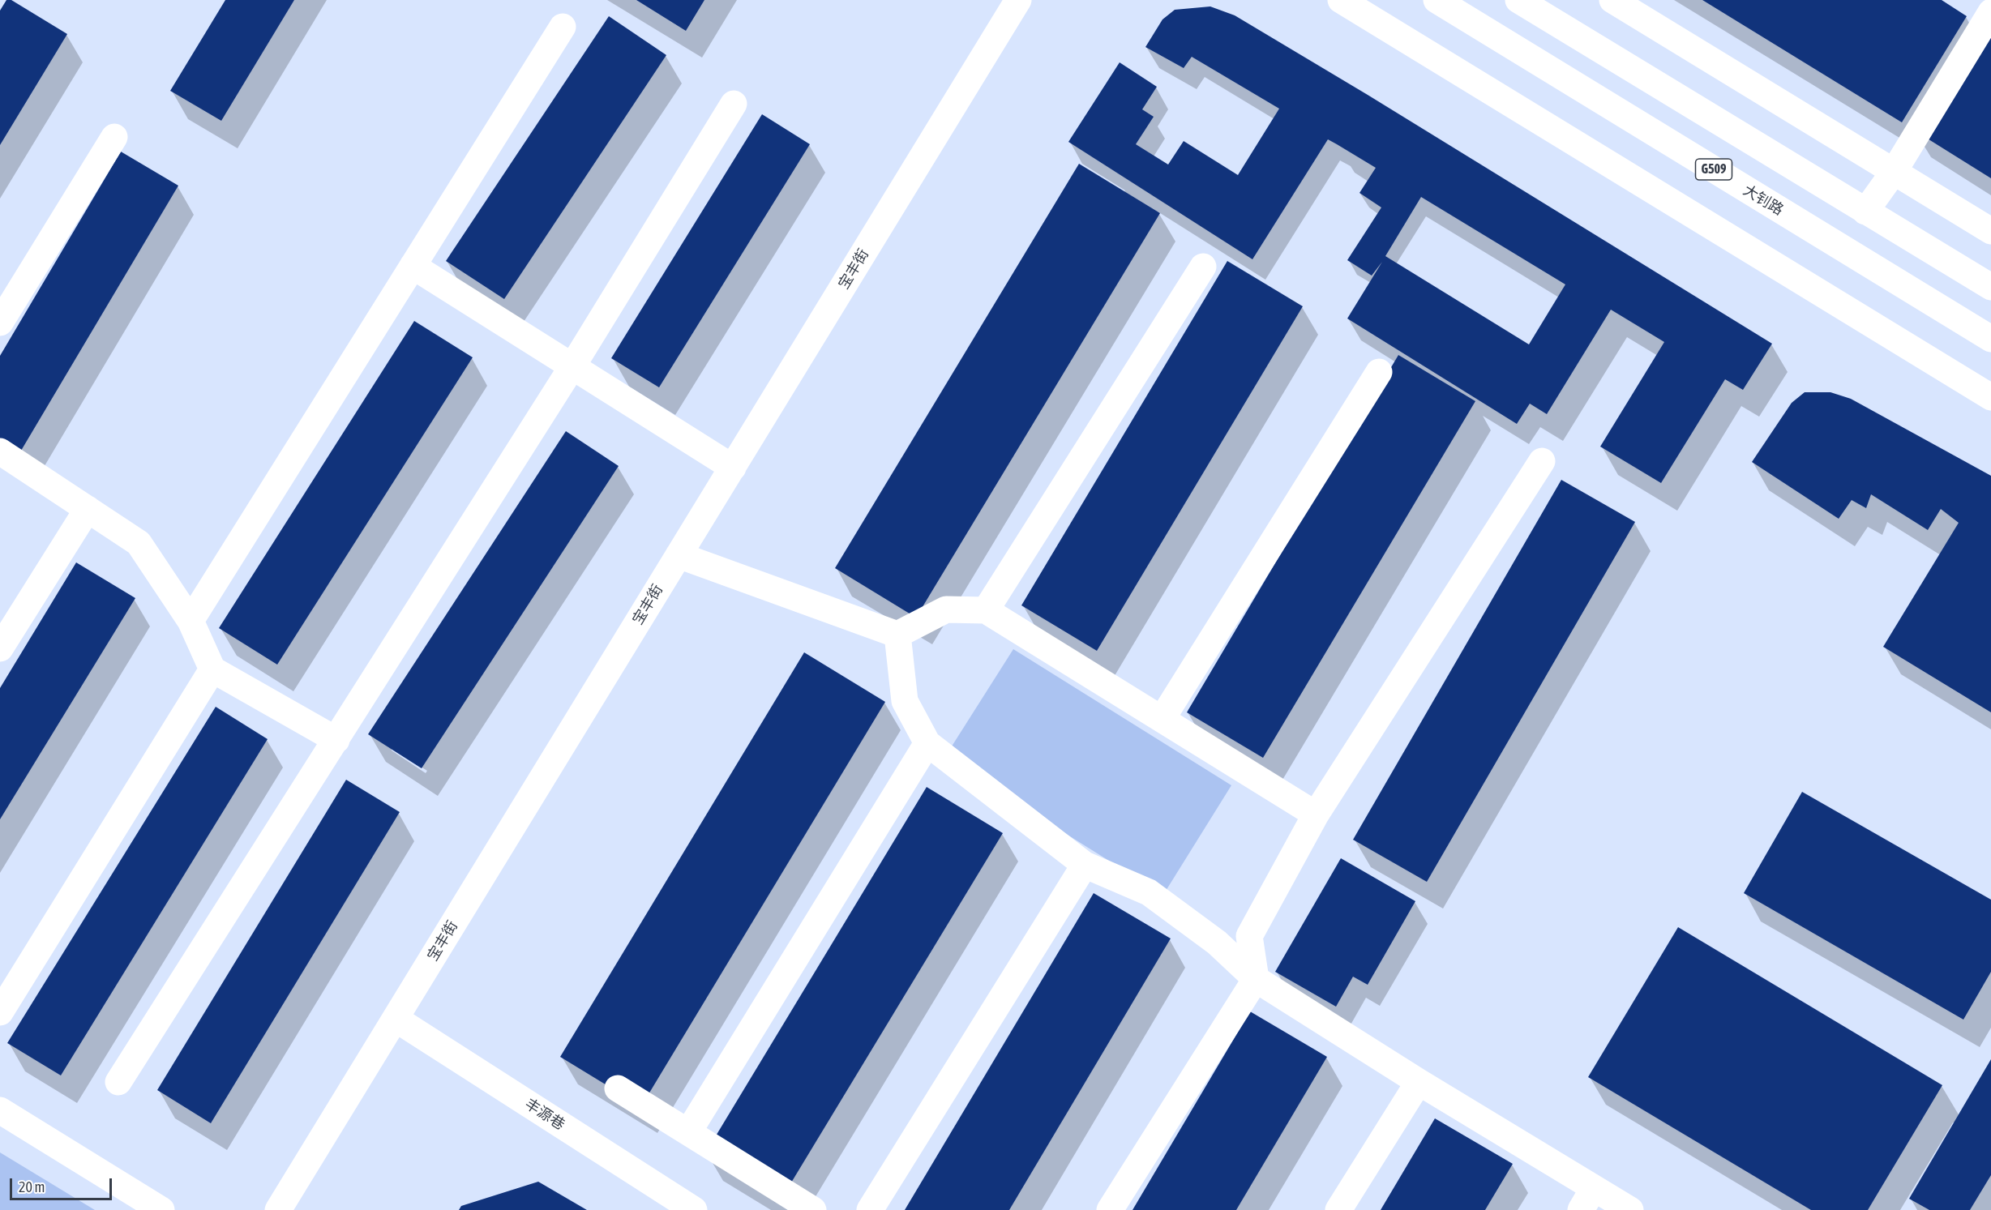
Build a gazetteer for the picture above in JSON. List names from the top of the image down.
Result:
{
  "streets": {
    "main road": [
      "G509",
      "大钊路",
      "宝丰街",
      "丰源巷"
    ]
  },
  "crossings": [
    ["宝丰街", "丰源巷"]
  ],
  "scale_bar": "20 m"
}
